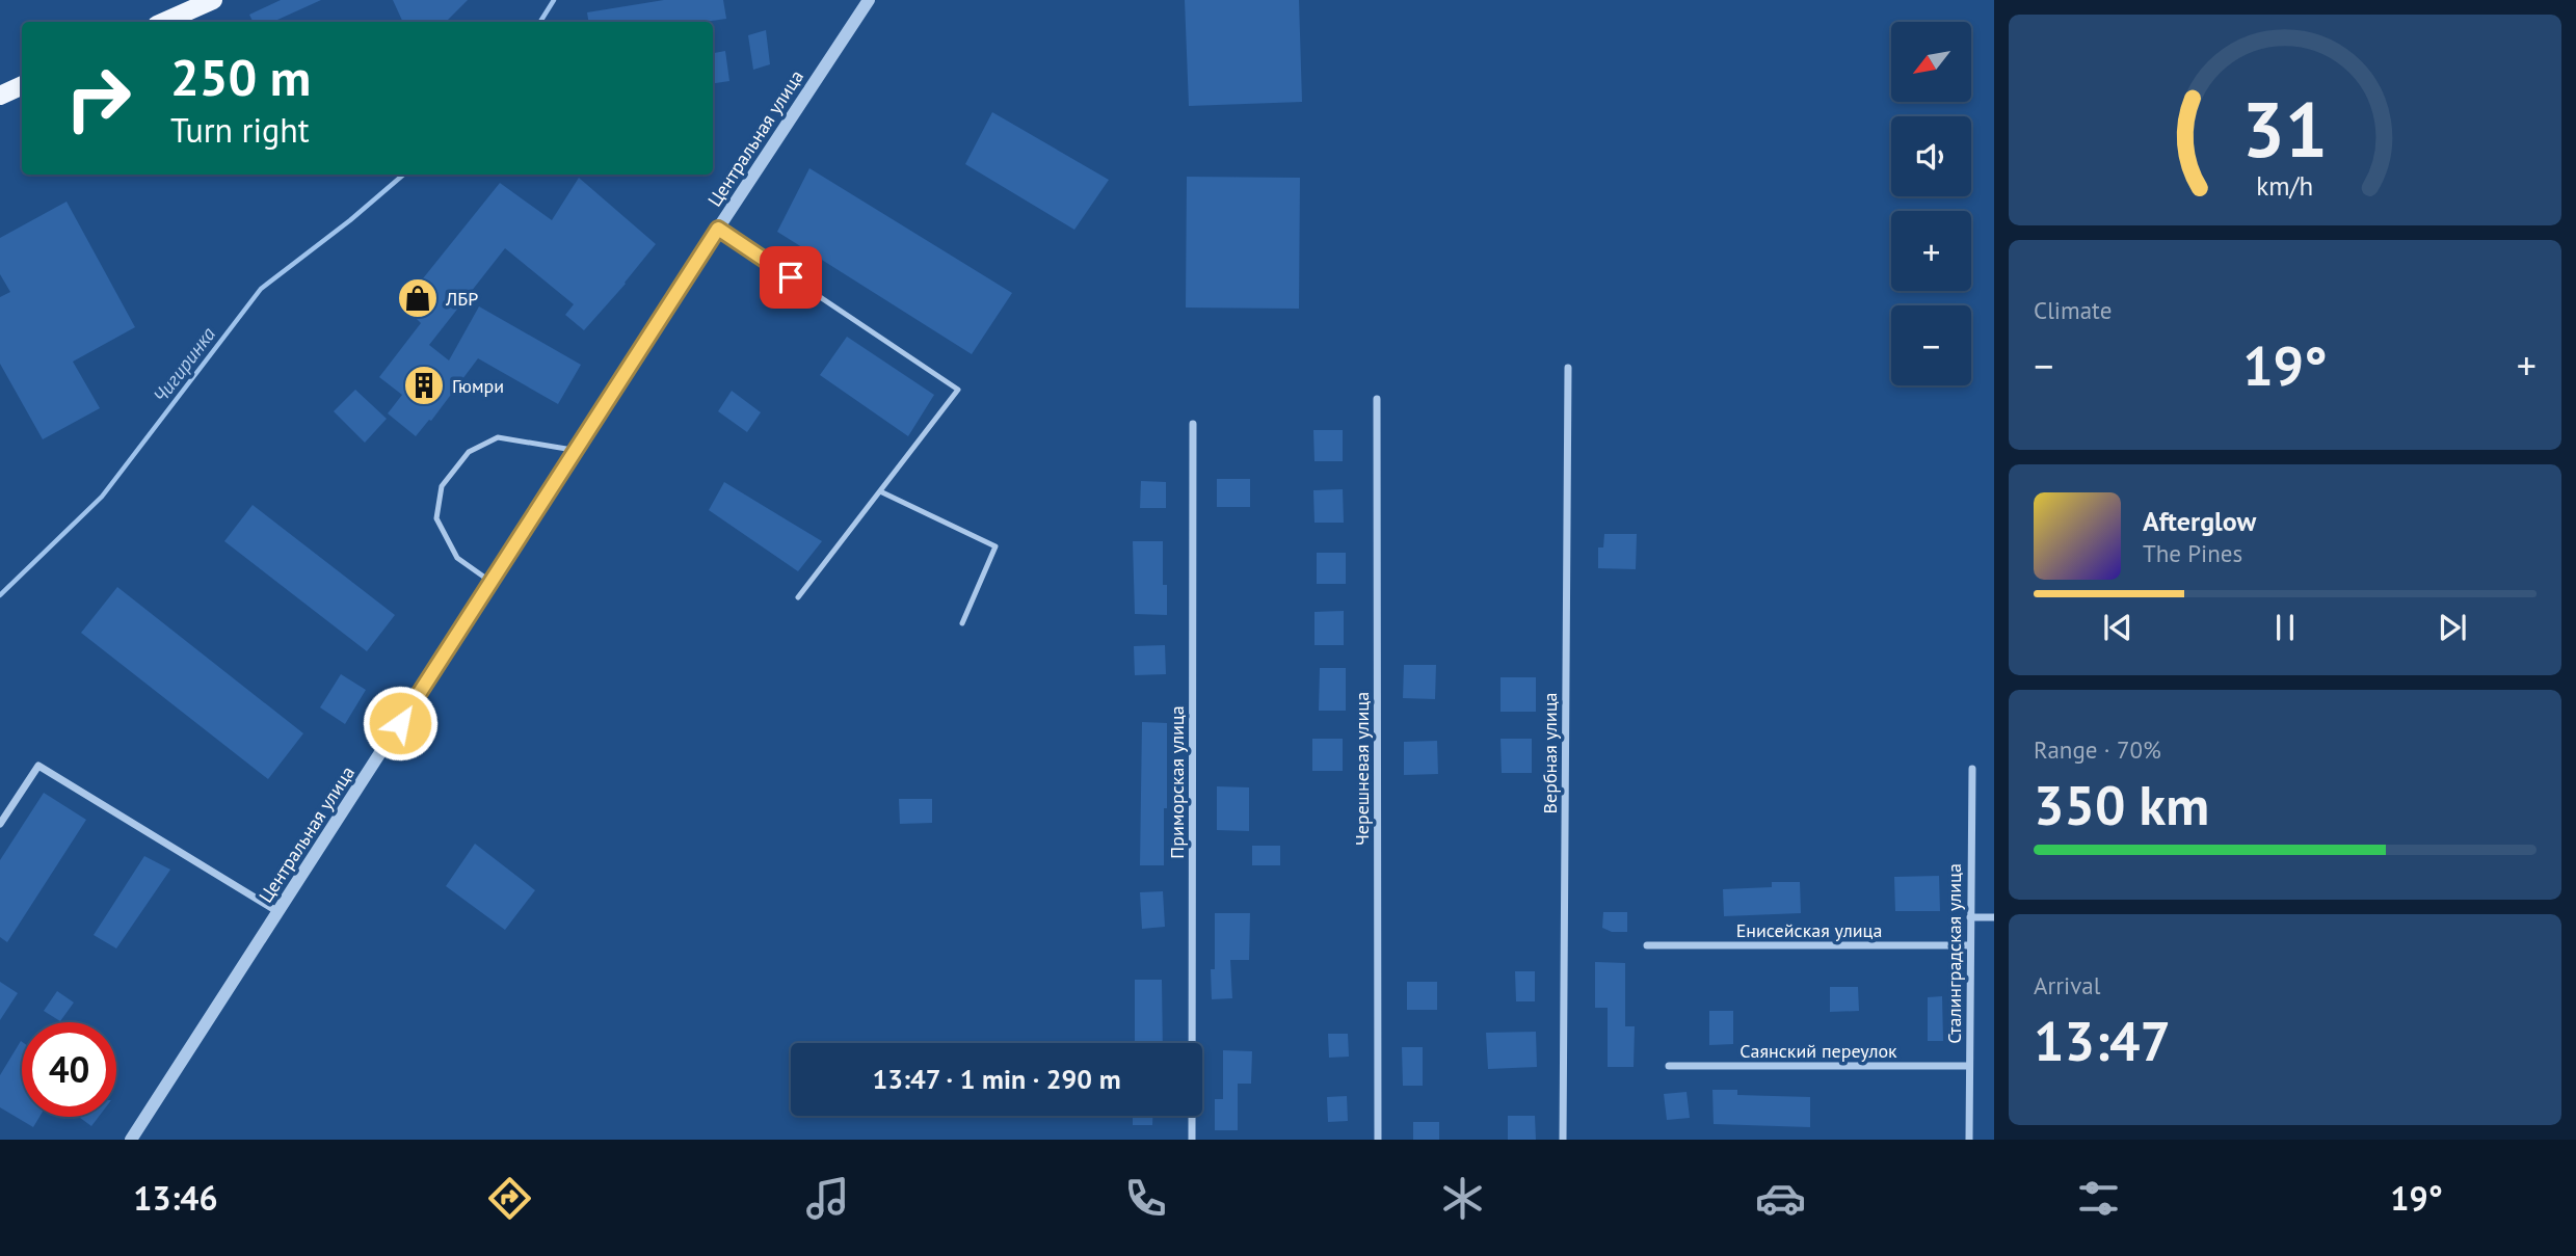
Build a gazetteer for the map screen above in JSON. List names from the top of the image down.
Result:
{
  "streets": {
    "street": [
      "Центральная улица",
      "Вербная улица",
      "Черешневая улица",
      "Приморская улица",
      "Енисейская улица",
      "Сталинградская улица",
      "Саянский переулок"
    ]
  },
  "crossings": [
    ["Енисейская улица", "Сталинградская улица"],
    ["Сталинградская улица", "Саянский переулок"]
  ],
  "water": ["Чигиринка"],
  "places": {
    "shop": ["ЛБР"],
    "building": ["Гюмри"]
  },
  "north": "bottom left",
  "page": {
    "map_buttons": ["+", "−"],
    "turn": ["250 m", "Turn right"],
    "tile": [
      "Climate",
      ["Range · 70%", "350 km"],
      ["Arrival", "13:47"]
    ],
    "heat": ["−", "19°", "+"],
    "song": ["Afterglow", "The Pines"],
    "limit": "40",
    "trip": "13:47 · 1 min · 290 m",
    "tabs": ["13:46", "19°"],
    "gauge": ["31", "km/h"]
  }
}
